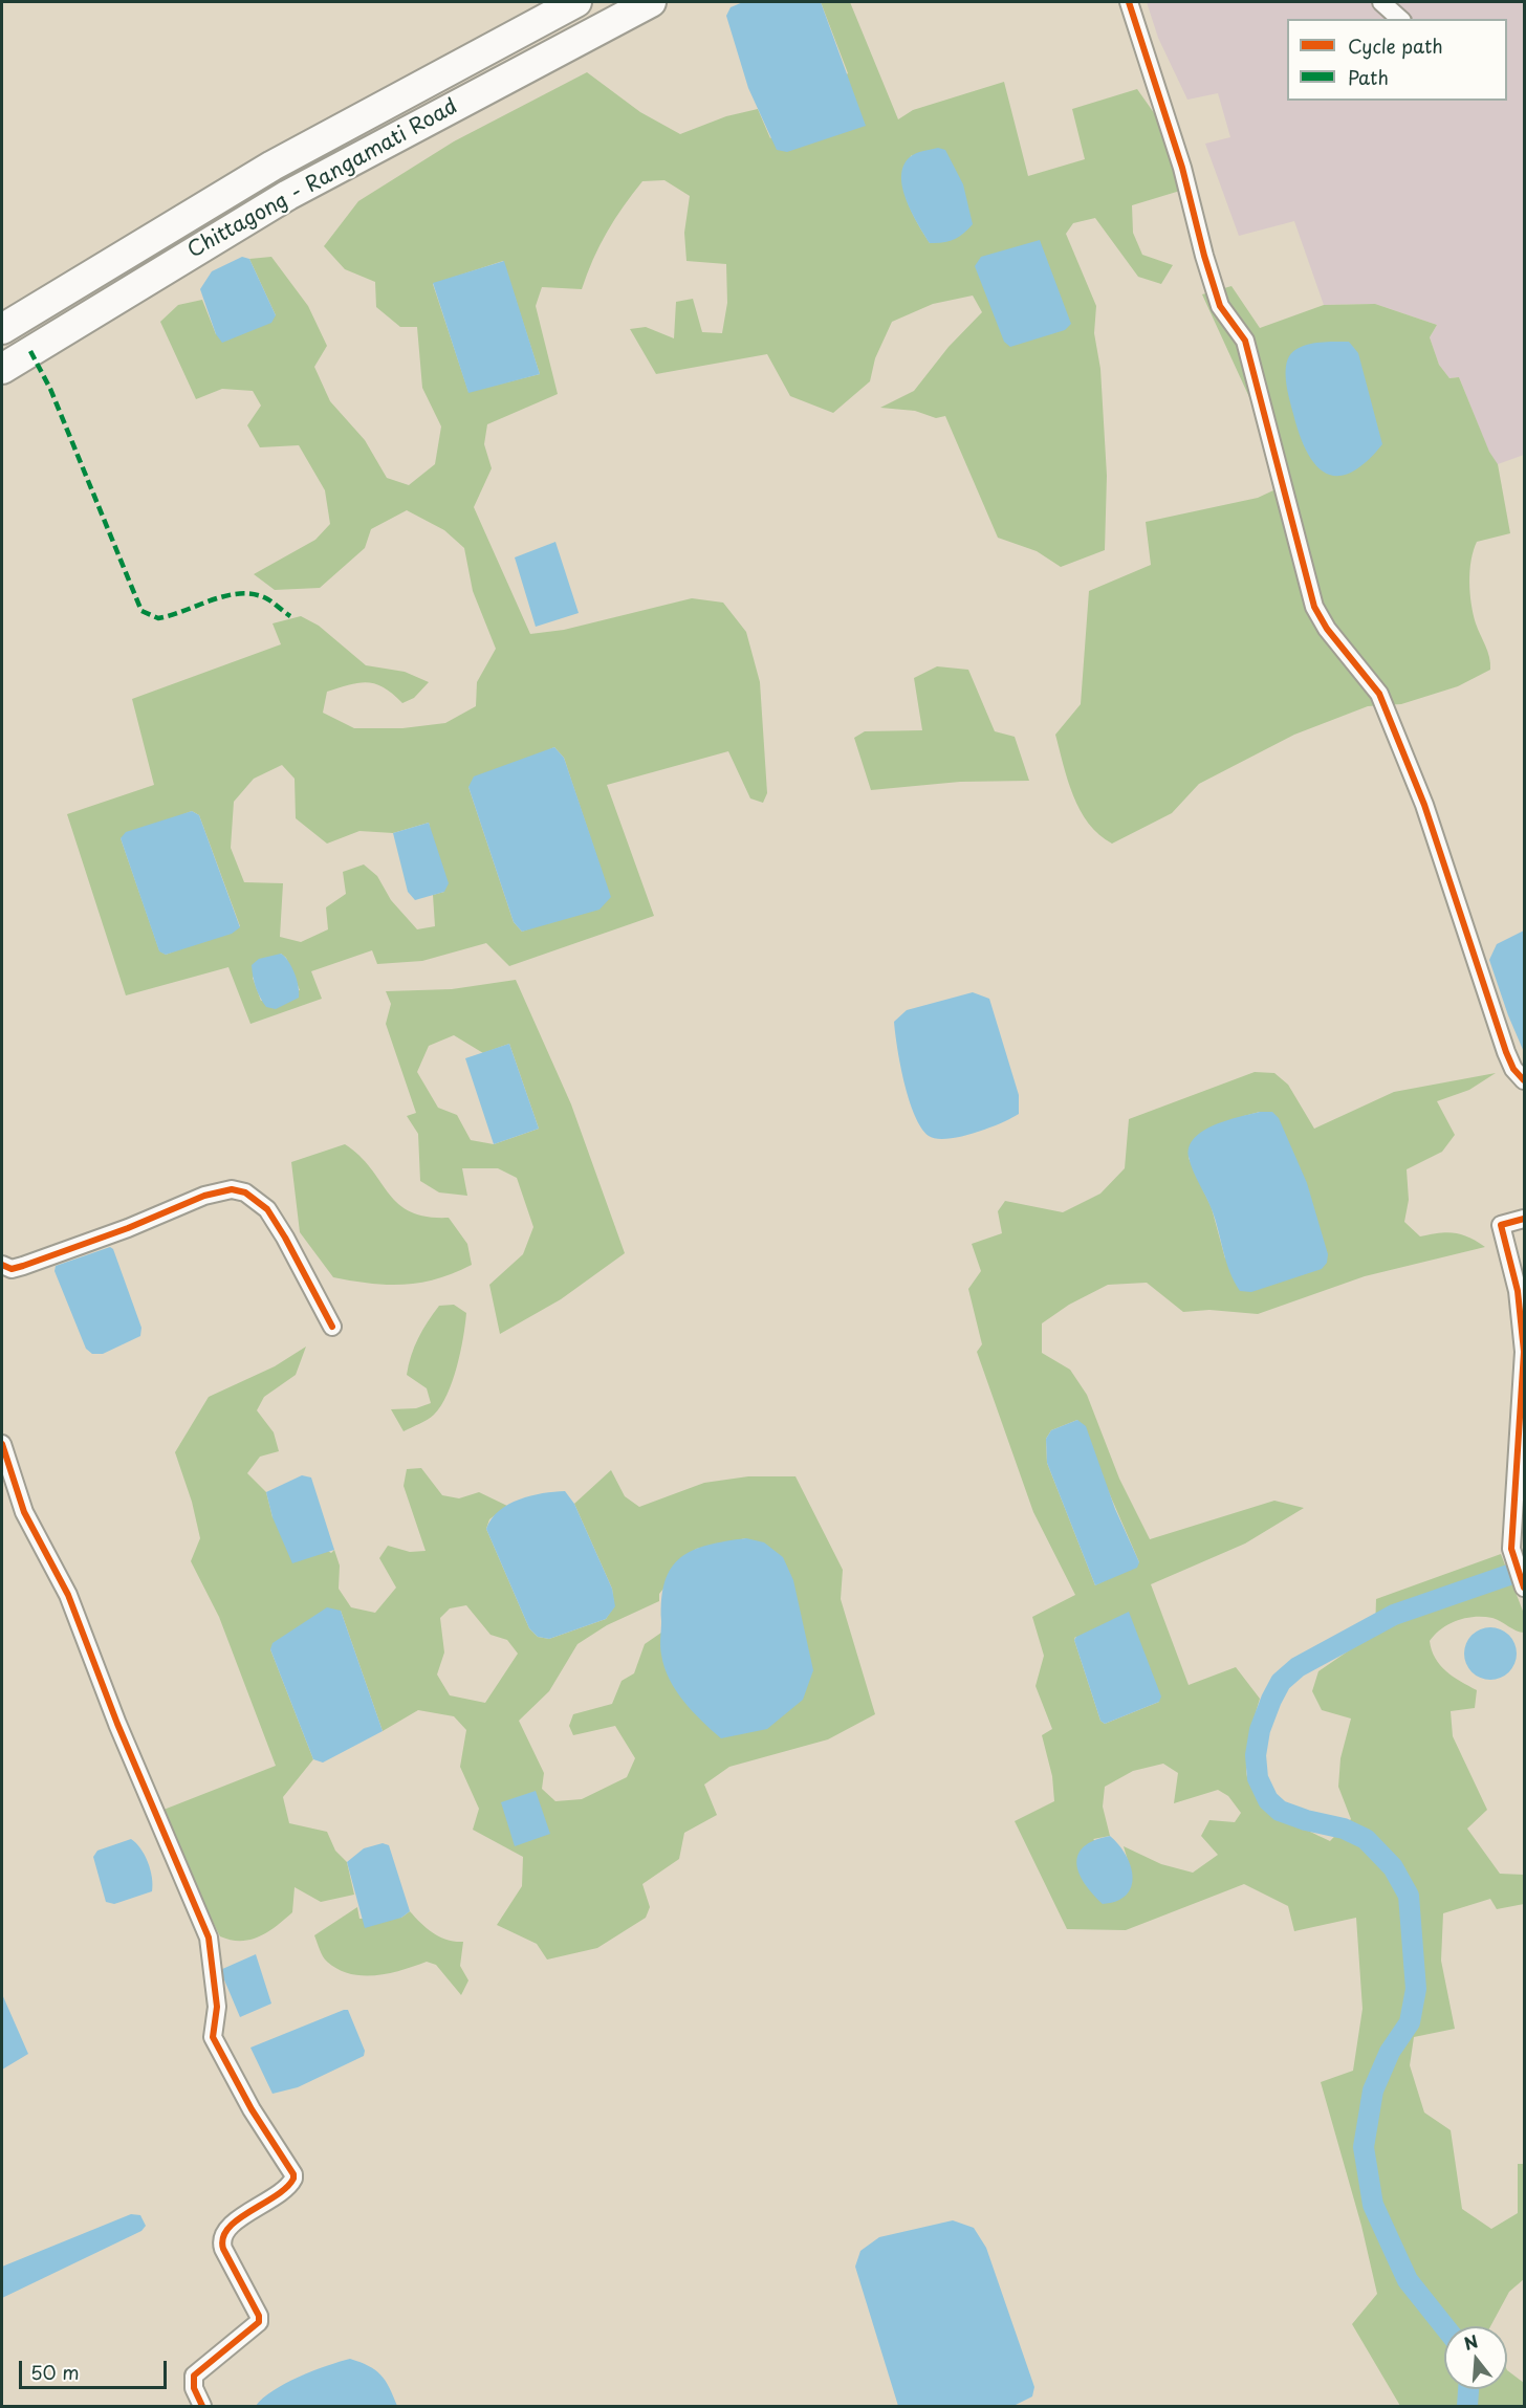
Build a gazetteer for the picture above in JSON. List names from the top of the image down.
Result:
{
  "streets": {
    "highway": ["Chittagong - Rangamati Road"]
  },
  "legend": ["Cycle path", "Path"],
  "scale_bar": "50 m",
  "north": "top"
}
